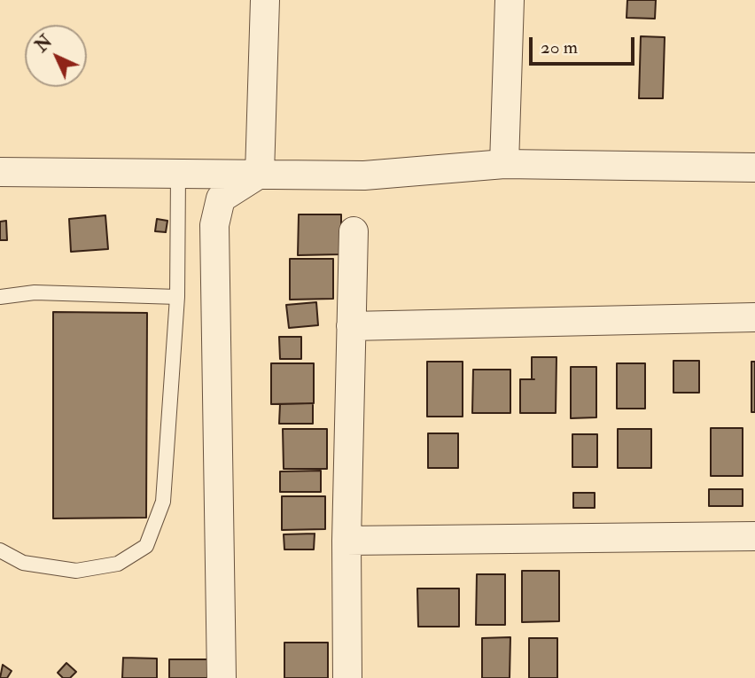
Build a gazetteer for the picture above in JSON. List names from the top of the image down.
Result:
{
  "scale_bar": "20 m",
  "north": "top left"
}
